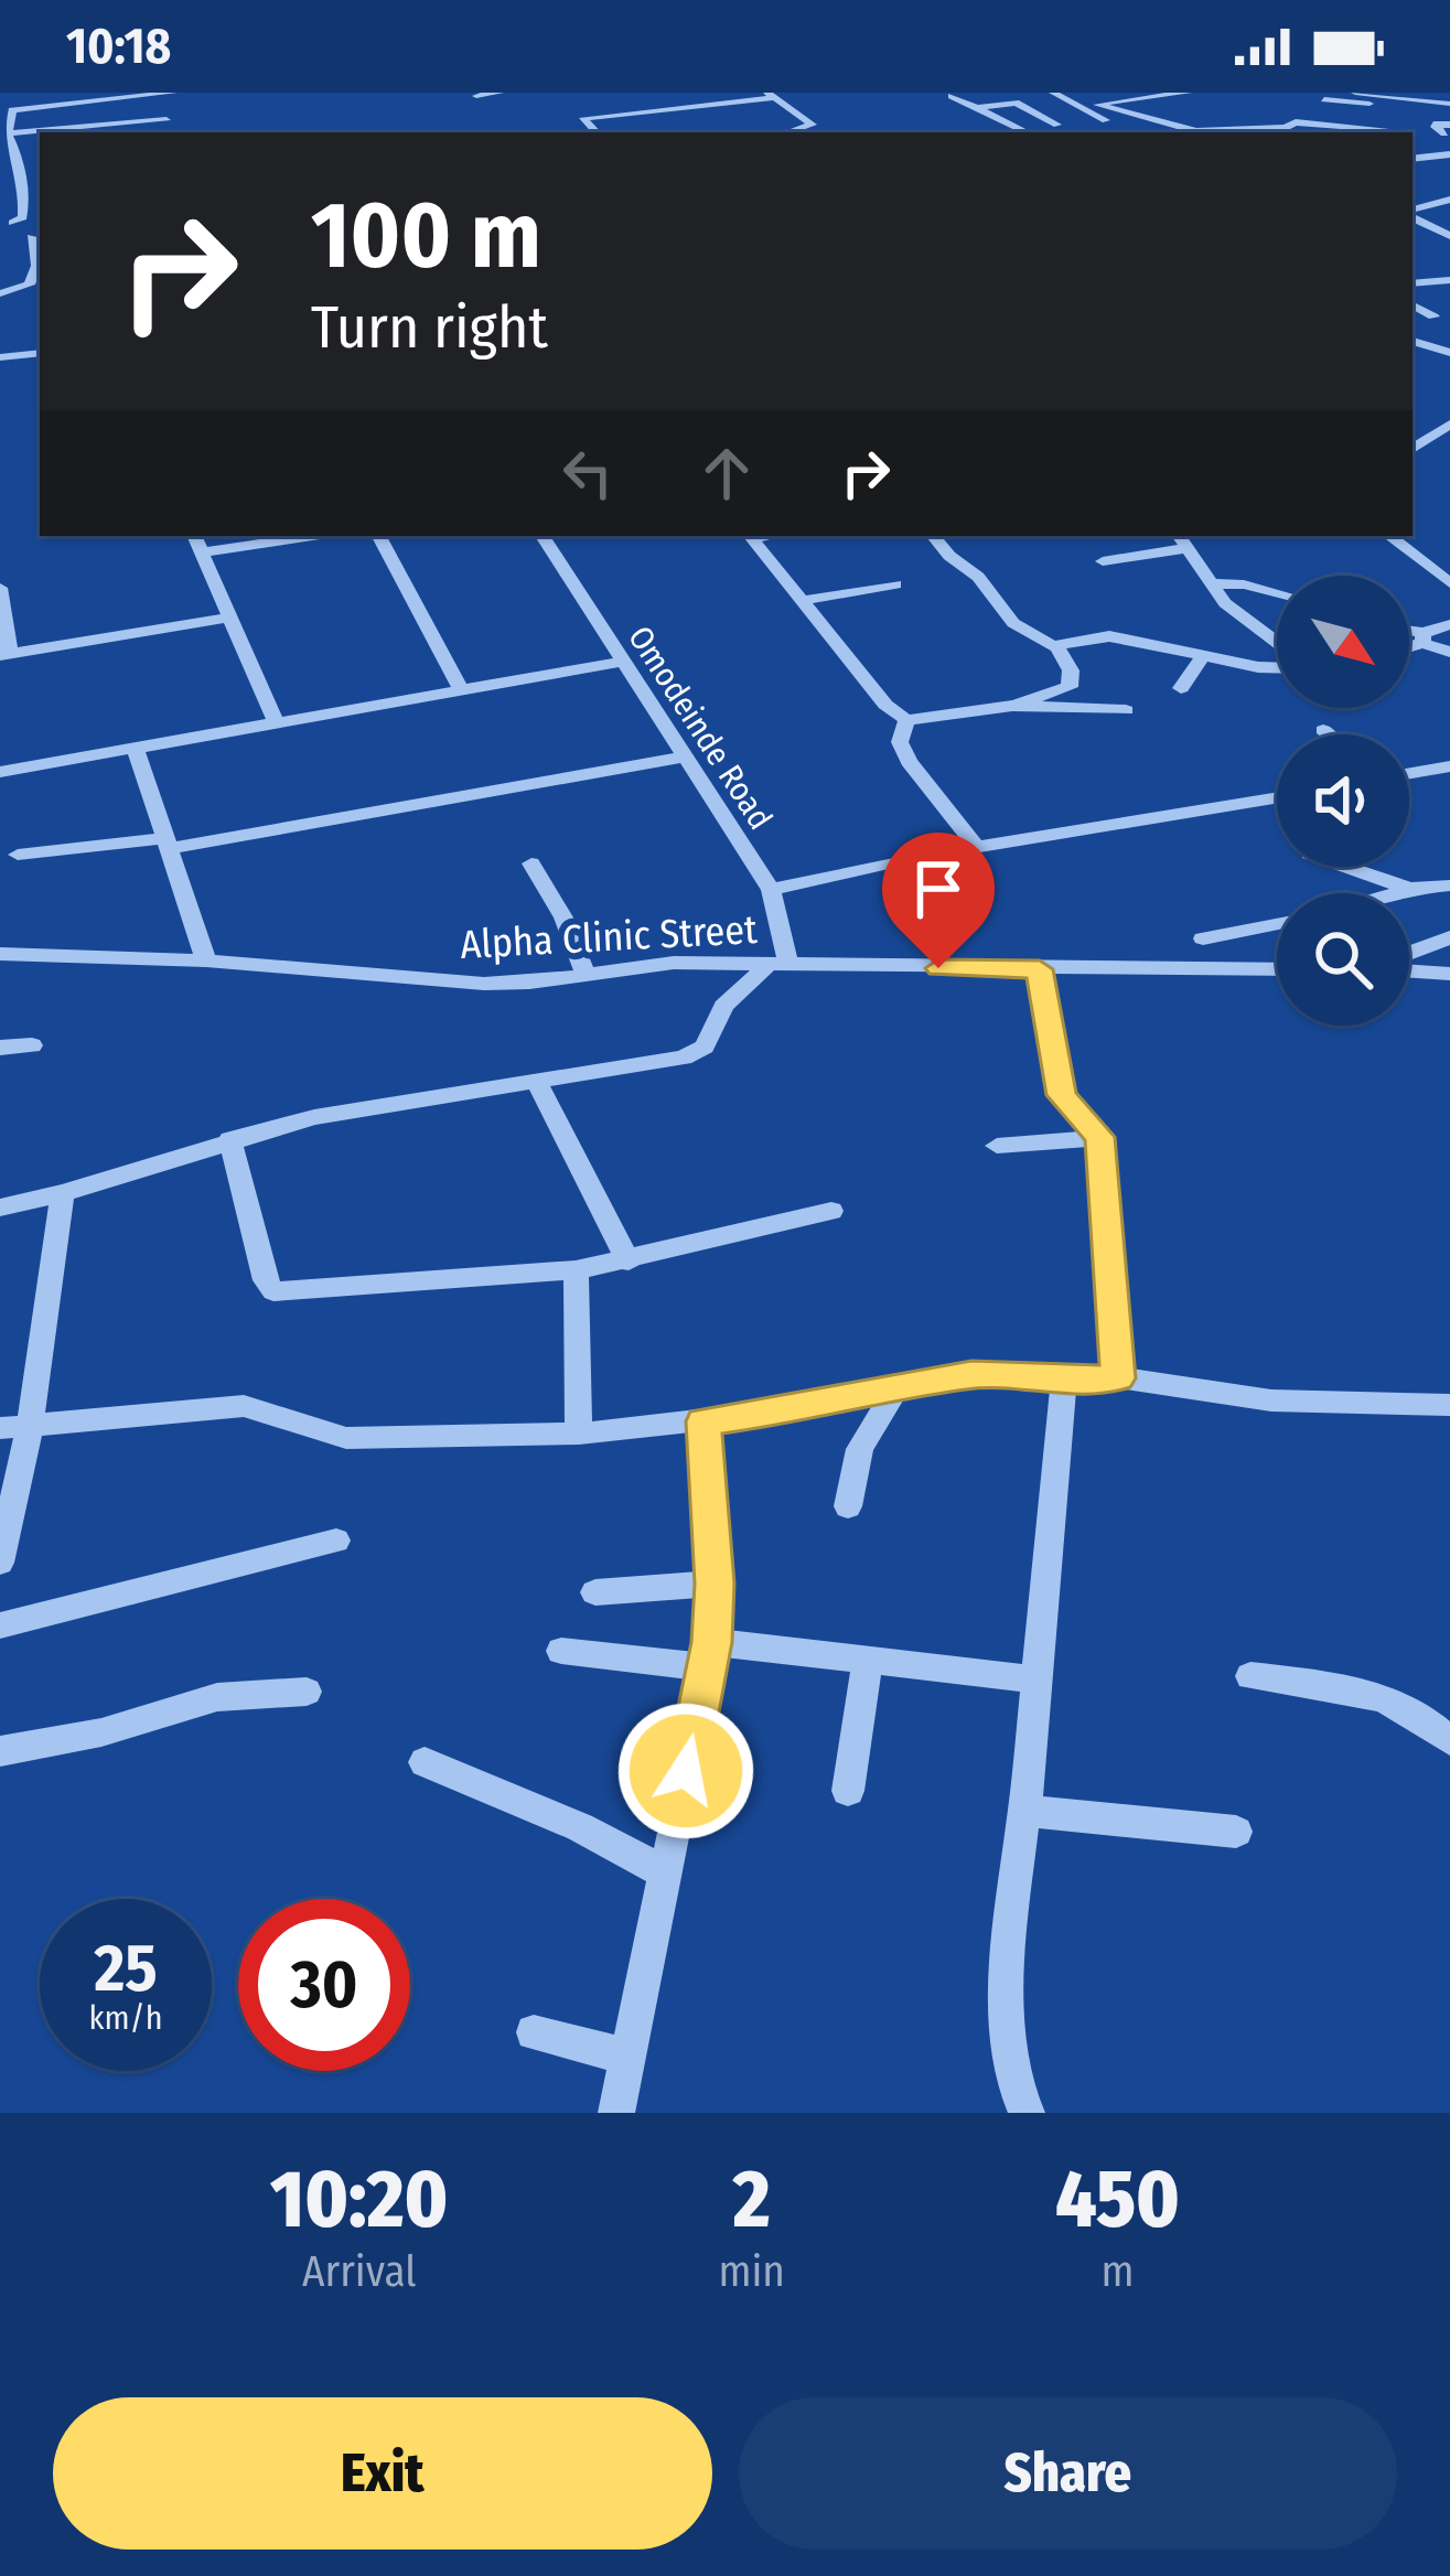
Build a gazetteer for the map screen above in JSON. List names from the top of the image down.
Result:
{
  "streets": {
    "street": ["Omodeinde Road", "Alpha Clinic Street"]
  },
  "crossings": [
    ["Omodeinde Road", "Alpha Clinic Street"]
  ],
  "north": "bottom right",
  "page": {
    "status": "10:18",
    "turn": ["100 m", "Turn right"],
    "speed": "25 km/h",
    "limit": "30",
    "eta": [
      "10:20",
      "Arrival",
      "2",
      "min",
      "450",
      "m"
    ],
    "buttons": ["Exit", "Share"]
  }
}
